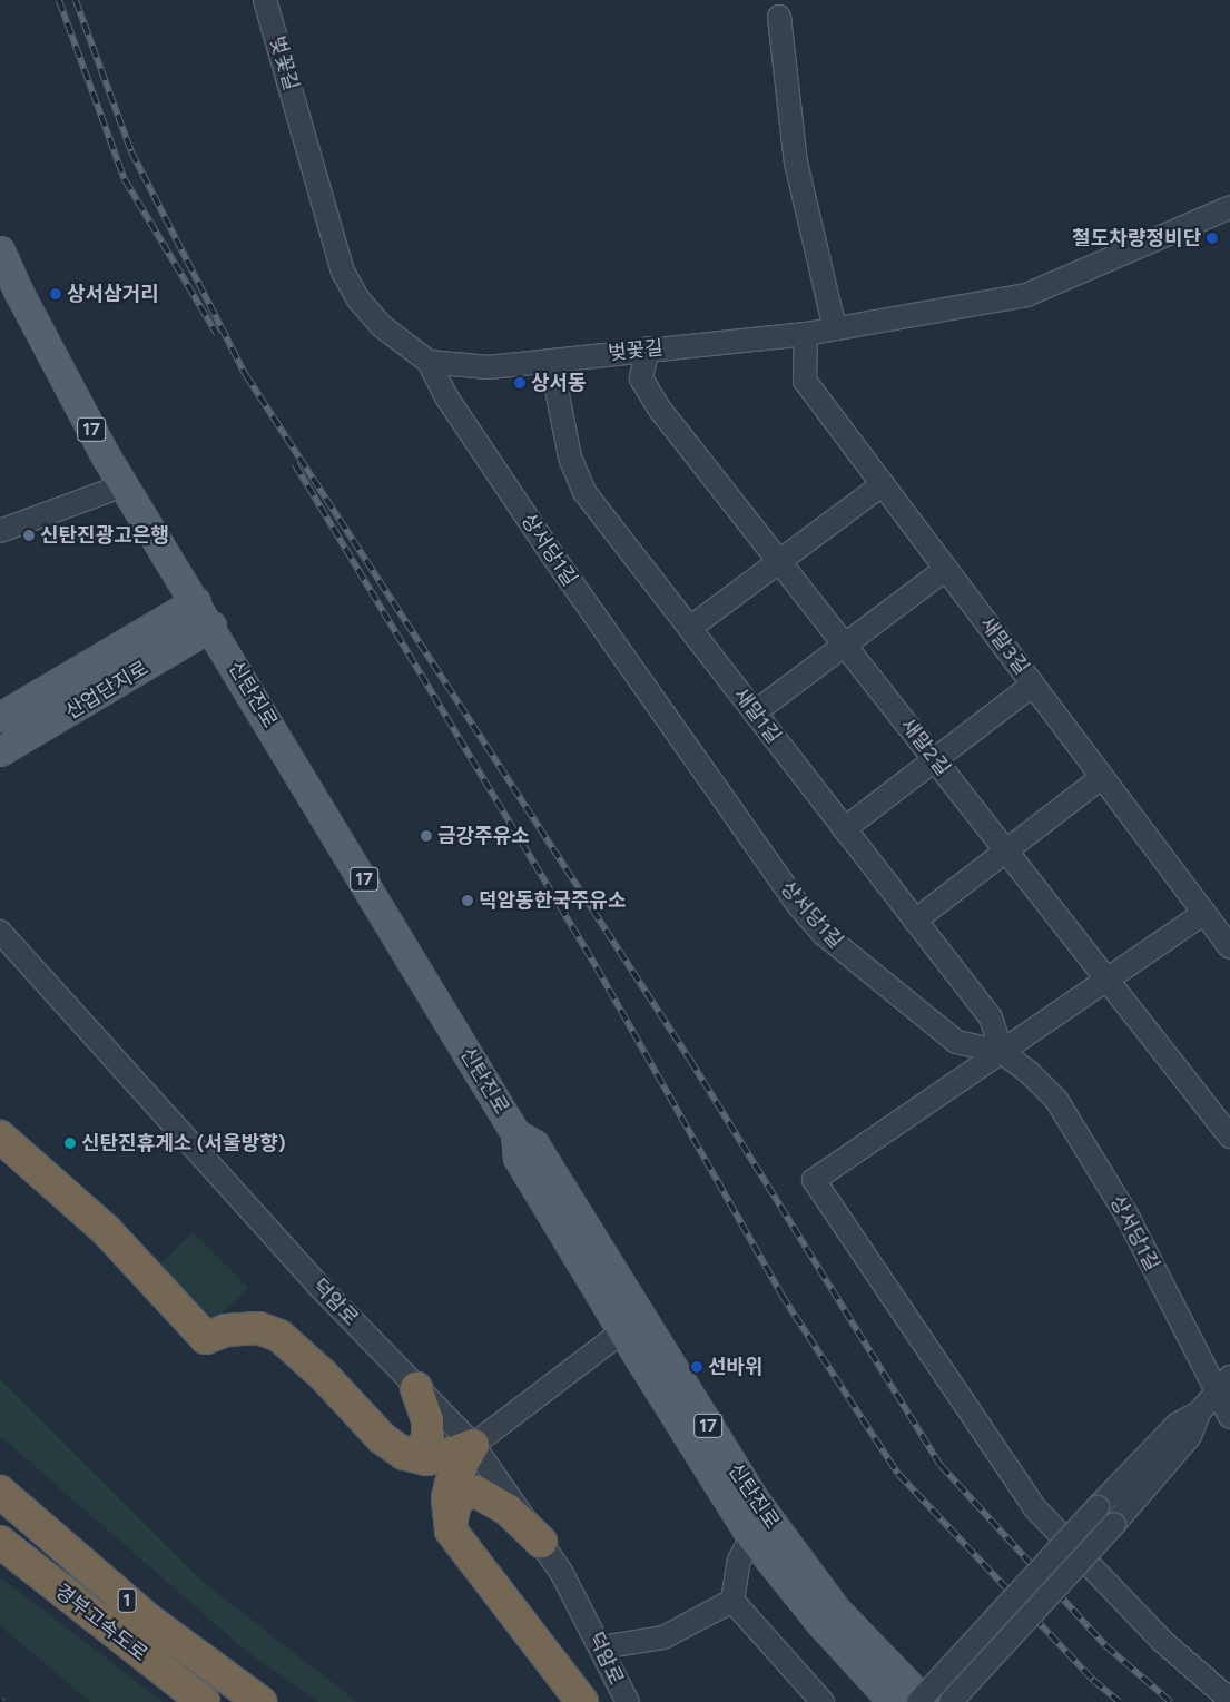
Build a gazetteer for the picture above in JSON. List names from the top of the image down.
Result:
{
  "streets": {
    "highway": ["1", "경부고속도로"],
    "main road": ["17", "산업단지로", "신탄진로"],
    "street": [
      "벚꽃길",
      "상서당1길",
      "새말3길",
      "새말1길",
      "새말2길",
      "덕암로"
    ]
  },
  "crossings": [
    ["벚꽃길", "상서당1길"],
    ["벚꽃길", "새말3길"],
    ["벚꽃길", "새말1길"],
    ["벚꽃길", "새말2길"],
    ["상서당1길", "새말1길"],
    ["산업단지로", "신탄진로"]
  ],
  "places": [
    "철도차량정비단",
    "상서삼거리",
    "상서동",
    "신탄진광고은행",
    "금강주유소",
    "덕암동한국주유소",
    "신탄진휴게소 (서울방향)",
    "선바위"
  ]
}
